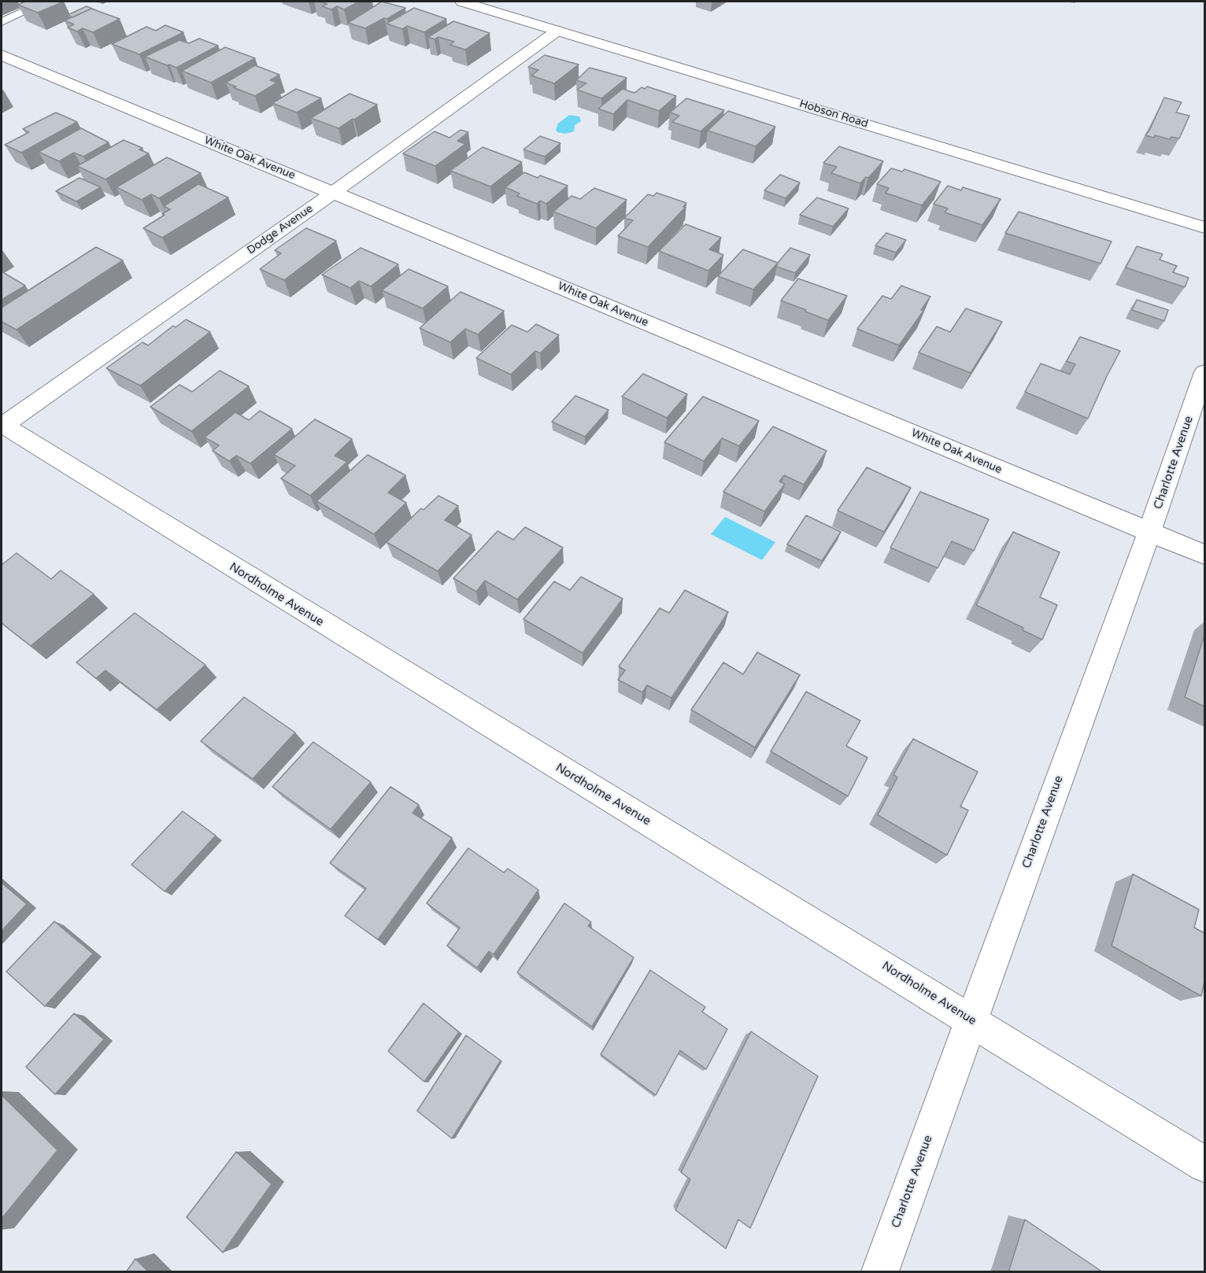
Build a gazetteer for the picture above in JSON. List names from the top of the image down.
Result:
{
  "streets": {
    "street": [
      "Hobson Road",
      "White Oak Avenue",
      "Dodge Avenue",
      "Charlotte Avenue",
      "Nordholme Avenue"
    ]
  },
  "crossings": [
    ["Hobson Road", "Dodge Avenue"],
    ["White Oak Avenue", "Dodge Avenue"],
    ["White Oak Avenue", "Charlotte Avenue"],
    ["Dodge Avenue", "Nordholme Avenue"],
    ["Charlotte Avenue", "Nordholme Avenue"]
  ]
}
